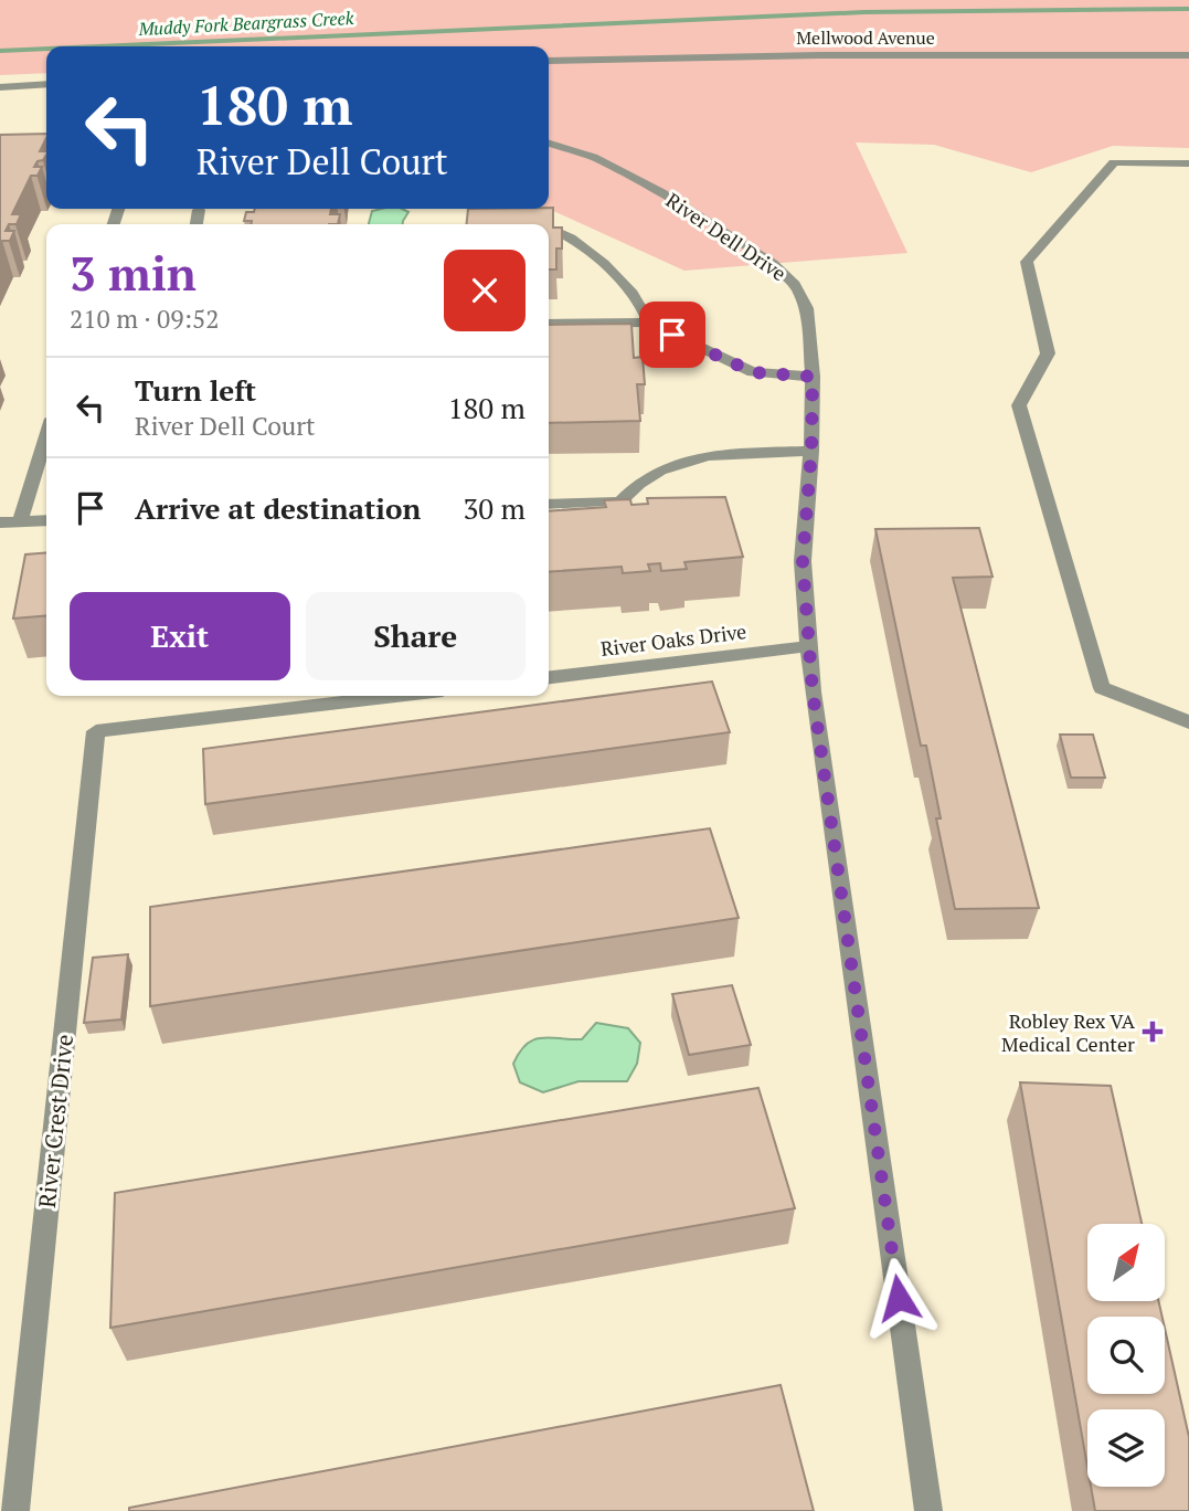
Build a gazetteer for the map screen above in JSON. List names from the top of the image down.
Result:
{
  "streets": {
    "street": [
      "Mellwood Avenue",
      "River Dell Drive",
      "River Oaks Drive",
      "River Crest Drive"
    ]
  },
  "crossings": [
    ["River Dell Drive", "River Oaks Drive"]
  ],
  "water": ["Muddy Fork Beargrass Creek"],
  "places": {
    "health": ["Robley Rex VA Medical Center"]
  },
  "north": "top right",
  "page": {
    "turn": ["180 m", "River Dell Court"],
    "heading": ["3 min", "210 m · 09:52"],
    "list": [
      {
        "name": "Turn left",
        "note": "River Dell Court",
        "value": "180 m"
      },
      {
        "name": "Arrive at destination",
        "value": "30 m"
      }
    ],
    "buttons": ["Exit", "Share"]
  }
}
